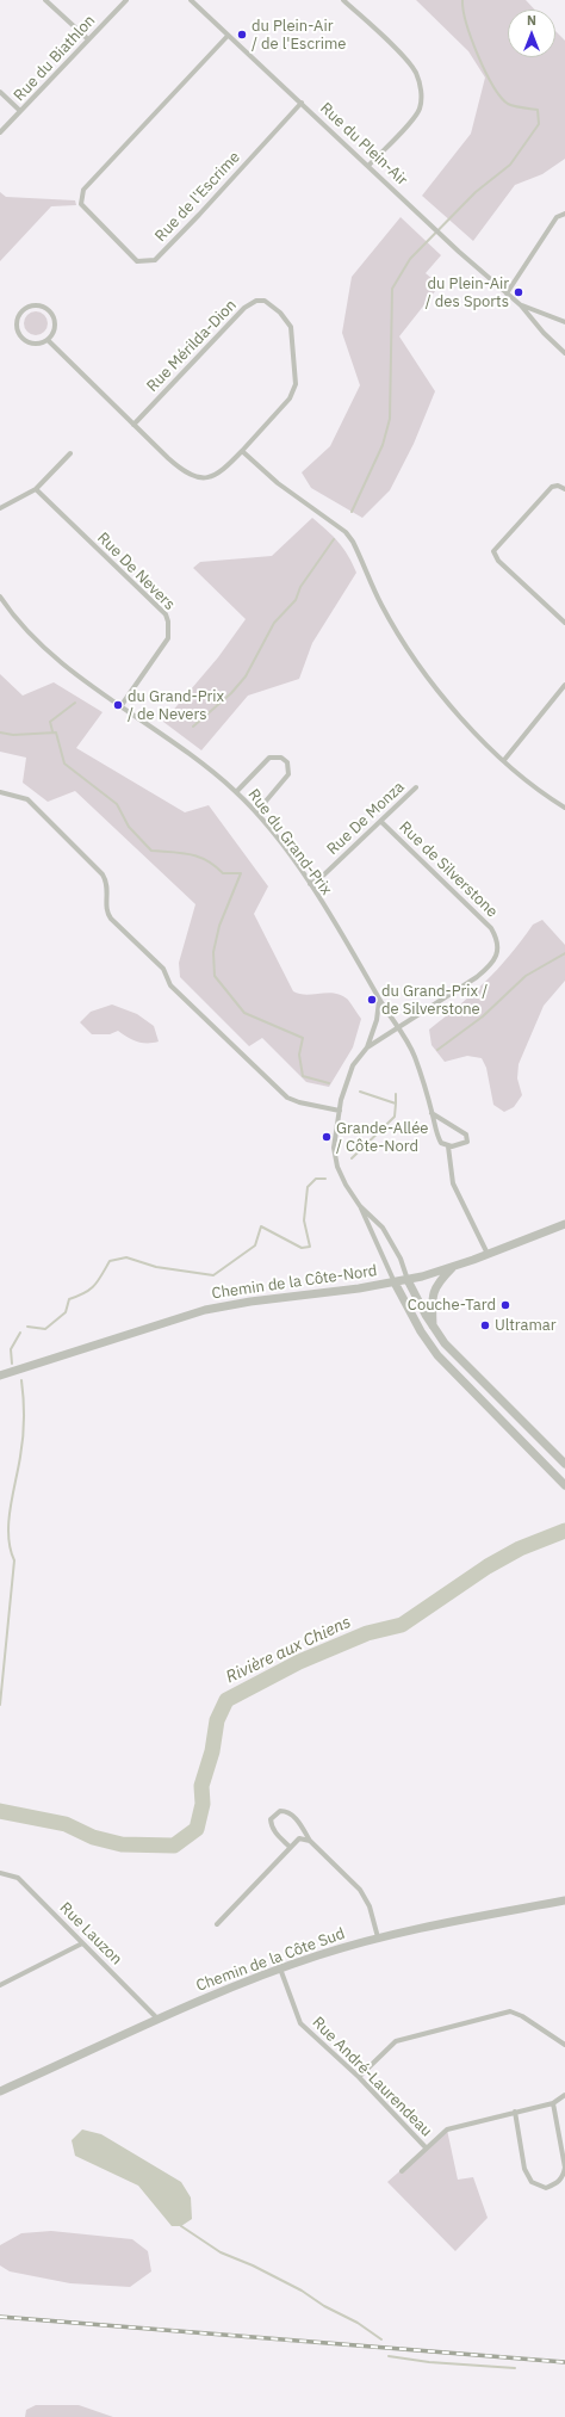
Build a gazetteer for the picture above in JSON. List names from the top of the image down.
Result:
{
  "streets": {
    "street": [
      "Rue du Biathlon",
      "Rue du Plein-Air",
      "Rue de l'Escrime",
      "Rue Mérilda-Dion",
      "Rue De Nevers",
      "Rue De Monza",
      "Rue du Grand-Prix",
      "Rue de Silverstone",
      "Chemin de la Côte-Nord",
      "Rue Lauzon",
      "Chemin de la Côte Sud",
      "Rue André-Laurendeau"
    ]
  },
  "crossings": [
    ["Rue du Plein-Air", "Rue de l'Escrime"],
    ["Rue De Nevers", "Rue du Grand-Prix"],
    ["Rue De Monza", "Rue du Grand-Prix"],
    ["Rue De Monza", "Rue de Silverstone"],
    ["Rue du Grand-Prix", "Rue de Silverstone"],
    ["Rue Lauzon", "Chemin de la Côte Sud"],
    ["Chemin de la Côte Sud", "Rue André-Laurendeau"]
  ],
  "water": ["Rivière aux Chiens"],
  "places": [
    "du Plein-Air / de l'Escrime",
    "du Plein-Air / des Sports",
    "du Grand-Prix / de Nevers",
    "du Grand-Prix / de Silverstone",
    "Grande-Allée / Côte-Nord",
    "Couche-Tard",
    "Ultramar"
  ],
  "north": "top"
}
